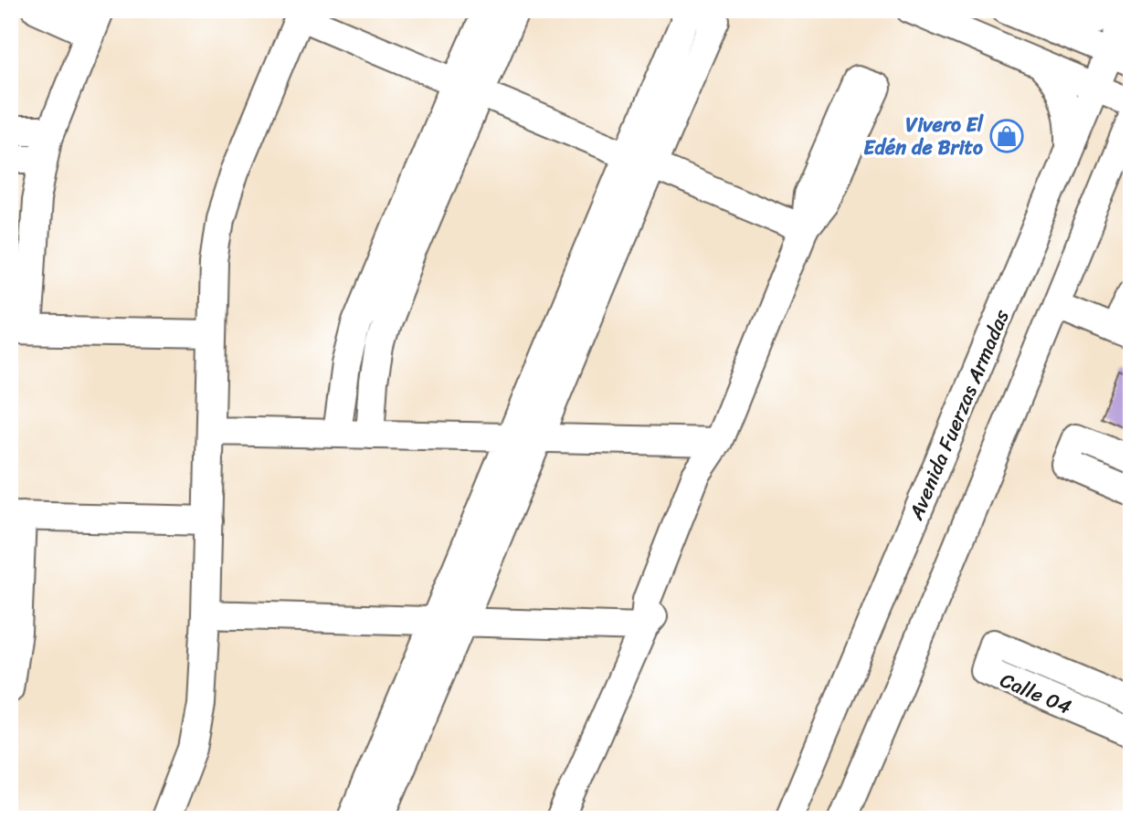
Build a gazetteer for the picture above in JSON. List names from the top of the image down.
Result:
{
  "streets": {
    "street": ["Avenida Fuerzas Armadas", "Calle 04"]
  },
  "places": {
    "shop": ["Vivero El Edén de Brito"]
  }
}
